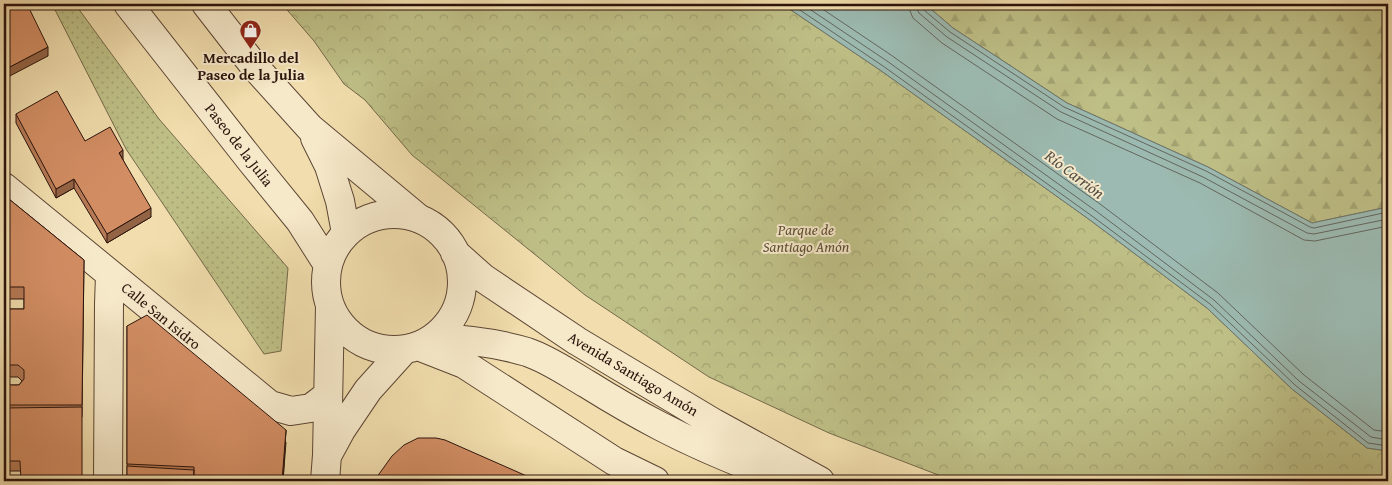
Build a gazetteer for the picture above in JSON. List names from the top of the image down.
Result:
{
  "streets": {
    "street": ["Paseo de la Julia", "Calle San Isidro", "Avenida Santiago Amón"]
  },
  "crossings": [
    ["Paseo de la Julia", "Avenida Santiago Amón"]
  ],
  "water": ["Río Carrión"],
  "parks": ["Parque de Santiago Amón"],
  "places": {
    "shop": ["Mercadillo del Paseo de la Julia"]
  }
}
